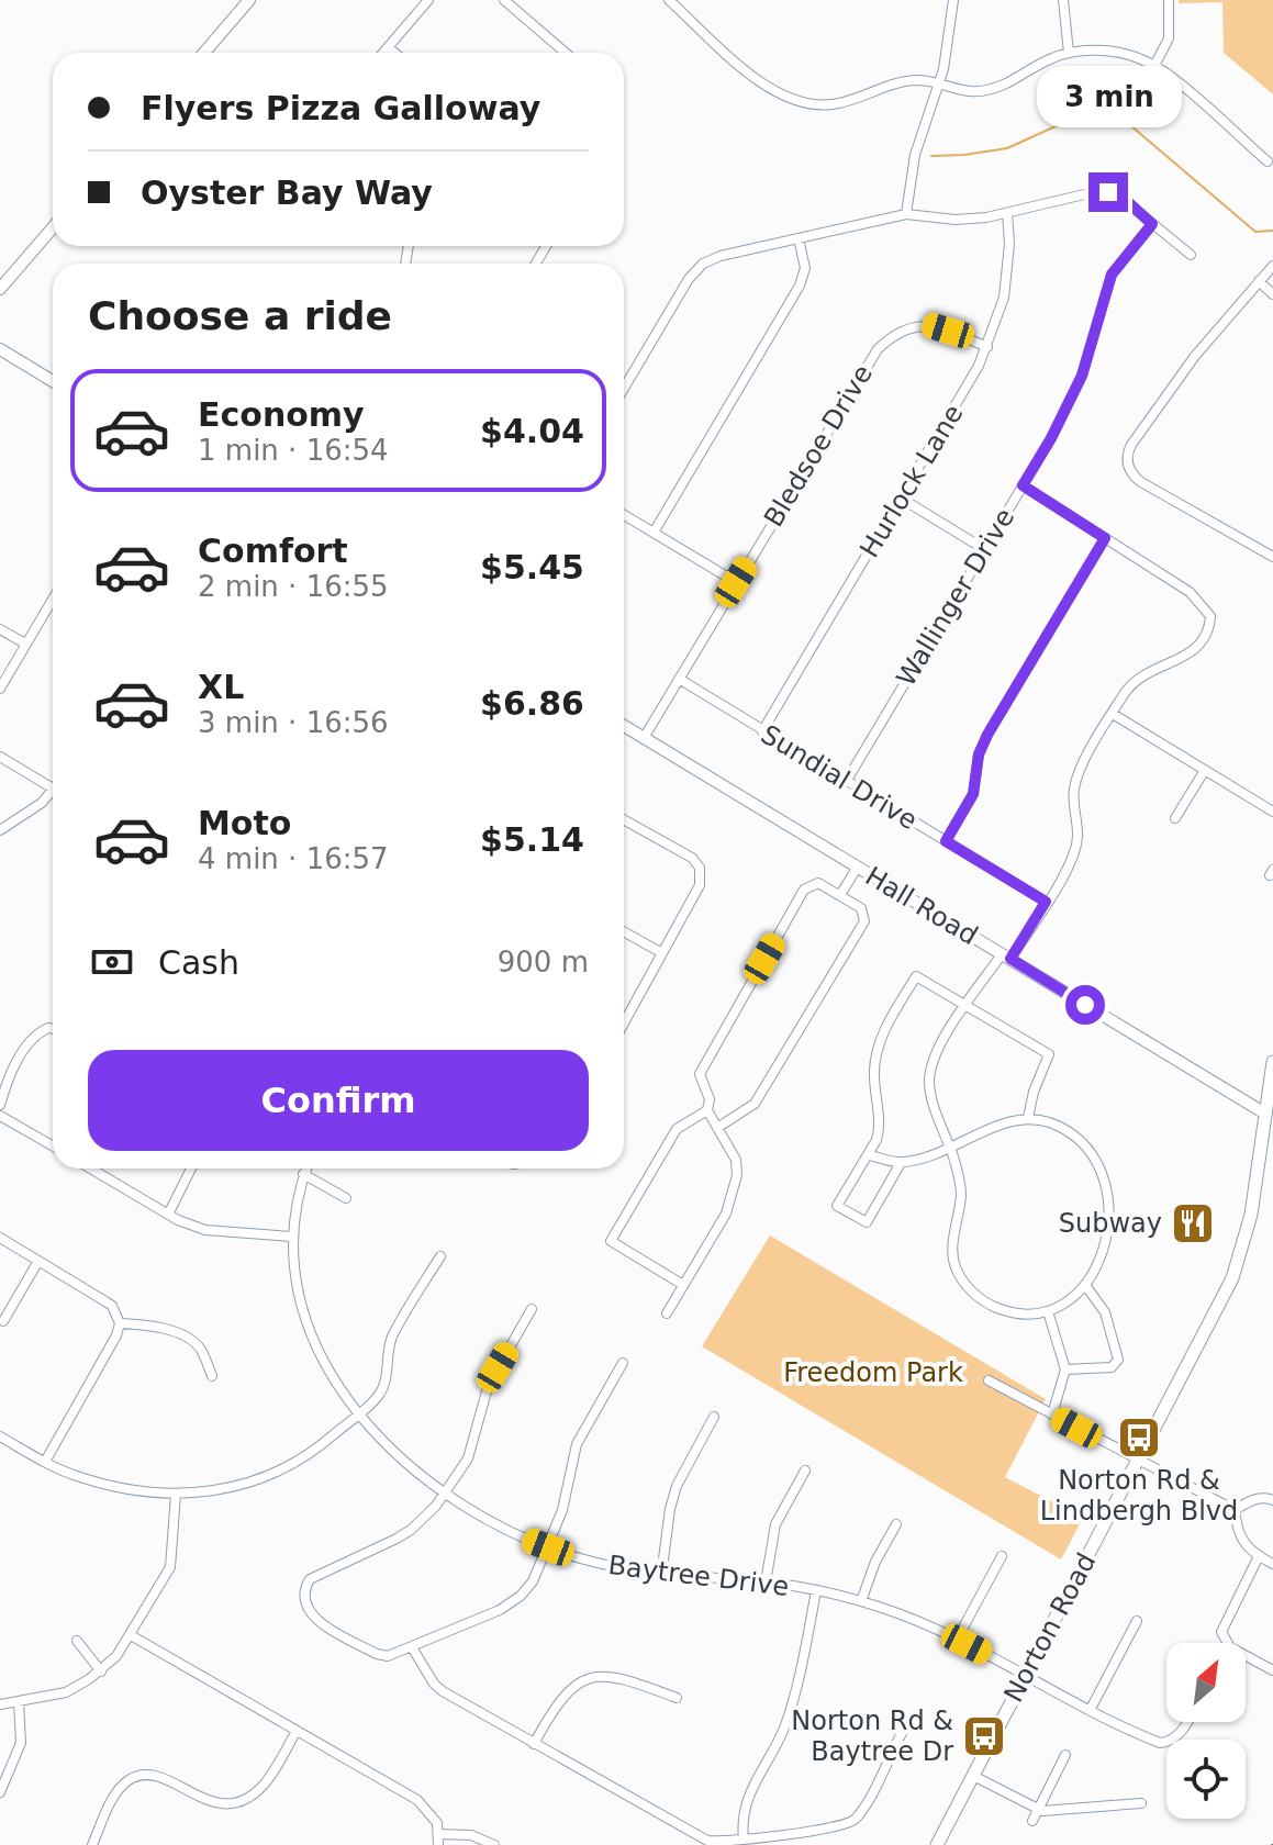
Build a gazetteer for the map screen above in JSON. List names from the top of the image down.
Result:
{
  "streets": {
    "main road": ["Norton Road"],
    "street": [
      "Bledsoe Drive",
      "Hurlock Lane",
      "Wallinger Drive",
      "Sundial Drive",
      "Hall Road",
      "Baytree Drive"
    ]
  },
  "crossings": [
    ["Bledsoe Drive", "Hurlock Lane"],
    ["Bledsoe Drive", "Sundial Drive"],
    ["Bledsoe Drive", "Hall Road"],
    ["Hurlock Lane", "Sundial Drive"],
    ["Wallinger Drive", "Sundial Drive"],
    ["Hall Road", "Norton Road"],
    ["Baytree Drive", "Norton Road"]
  ],
  "parks": ["Freedom Park"],
  "places": {
    "restaurant": ["Subway"],
    "bus stop": ["Norton Rd & Lindbergh Blvd", "Norton Rd & Baytree Dr"]
  },
  "north": "top right",
  "page": {
    "banner": ["Flyers Pizza Galloway", "Oyster Bay Way"],
    "bubble": "3 min",
    "heading": "Choose a ride",
    "list": [
      {
        "name": "Economy",
        "note": "1 min · 16:54",
        "value": "$4.04"
      },
      {
        "name": "Comfort",
        "note": "2 min · 16:55",
        "value": "$5.45"
      },
      {
        "name": "XL",
        "note": "3 min · 16:56",
        "value": "$6.86"
      },
      {
        "name": "Moto",
        "note": "4 min · 16:57",
        "value": "$5.14"
      }
    ],
    "pay": ["Cash", "900 m"],
    "buttons": "Confirm"
  }
}
